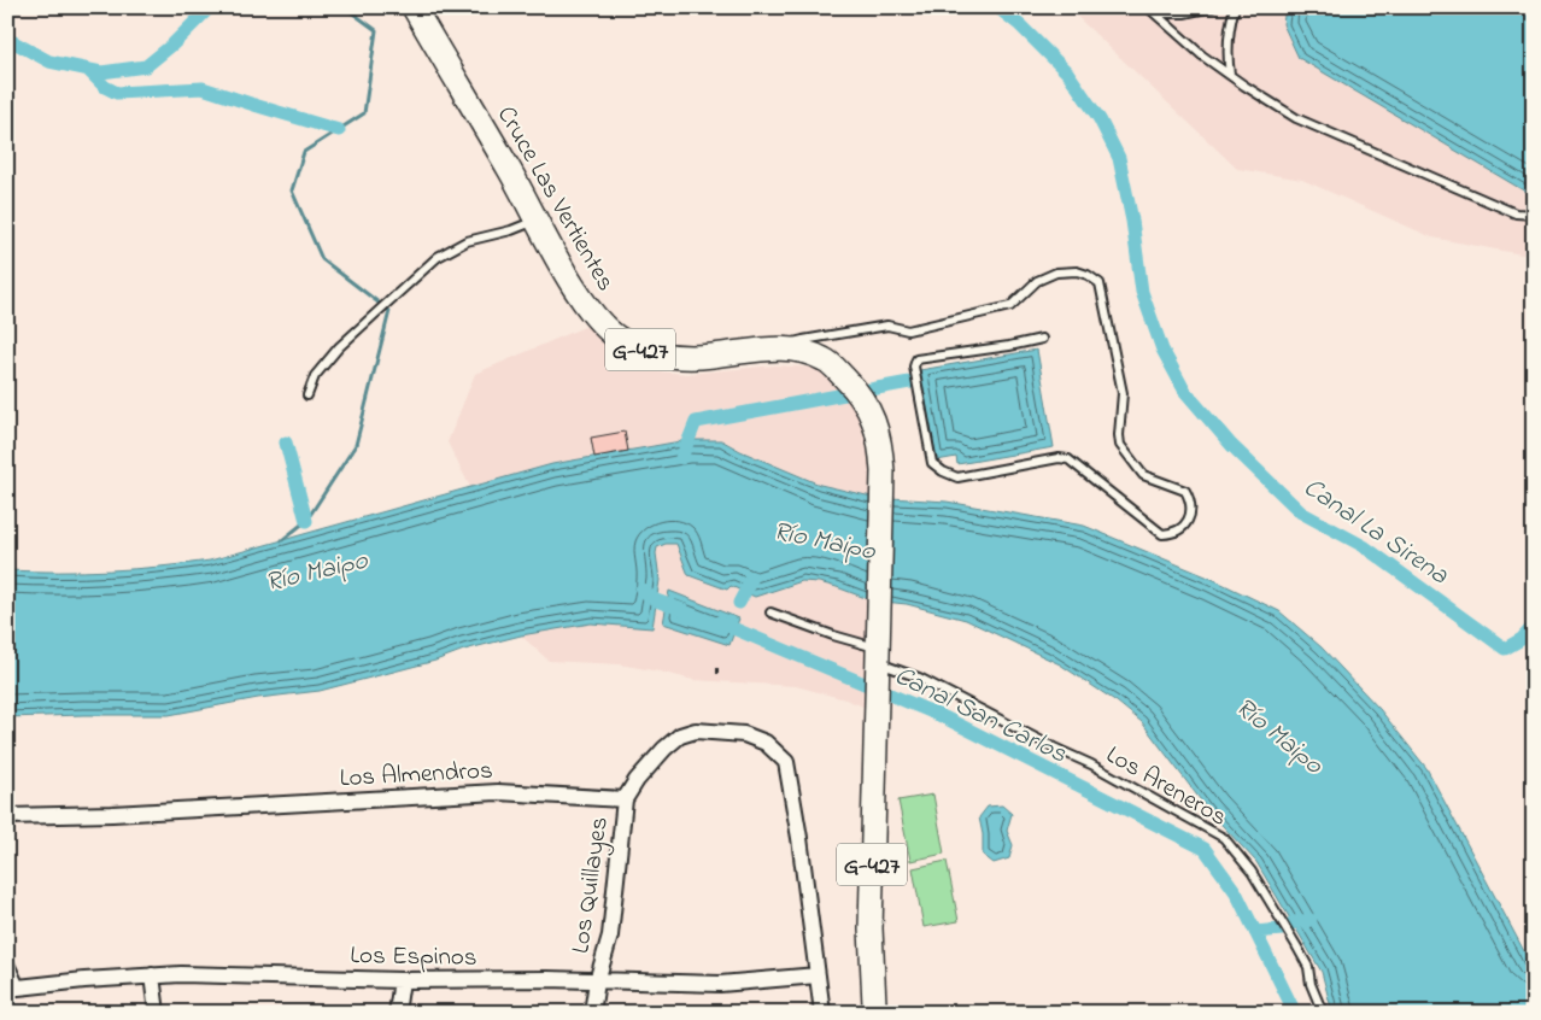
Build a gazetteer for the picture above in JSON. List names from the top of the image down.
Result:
{
  "streets": {
    "main road": ["Cruce Las Vertientes", "G-427"],
    "street": ["Los Almendros", "Los Quillayes", "Los Espinos"],
    "lane": ["Los Areneros"]
  },
  "crossings": [
    ["Cruce Las Vertientes", "Los Areneros"],
    ["Los Almendros", "Los Quillayes"],
    ["Los Quillayes", "Los Espinos"]
  ],
  "water": ["Canal La Sirena", "Río Maipo", "Canal San Carlos"]
}
